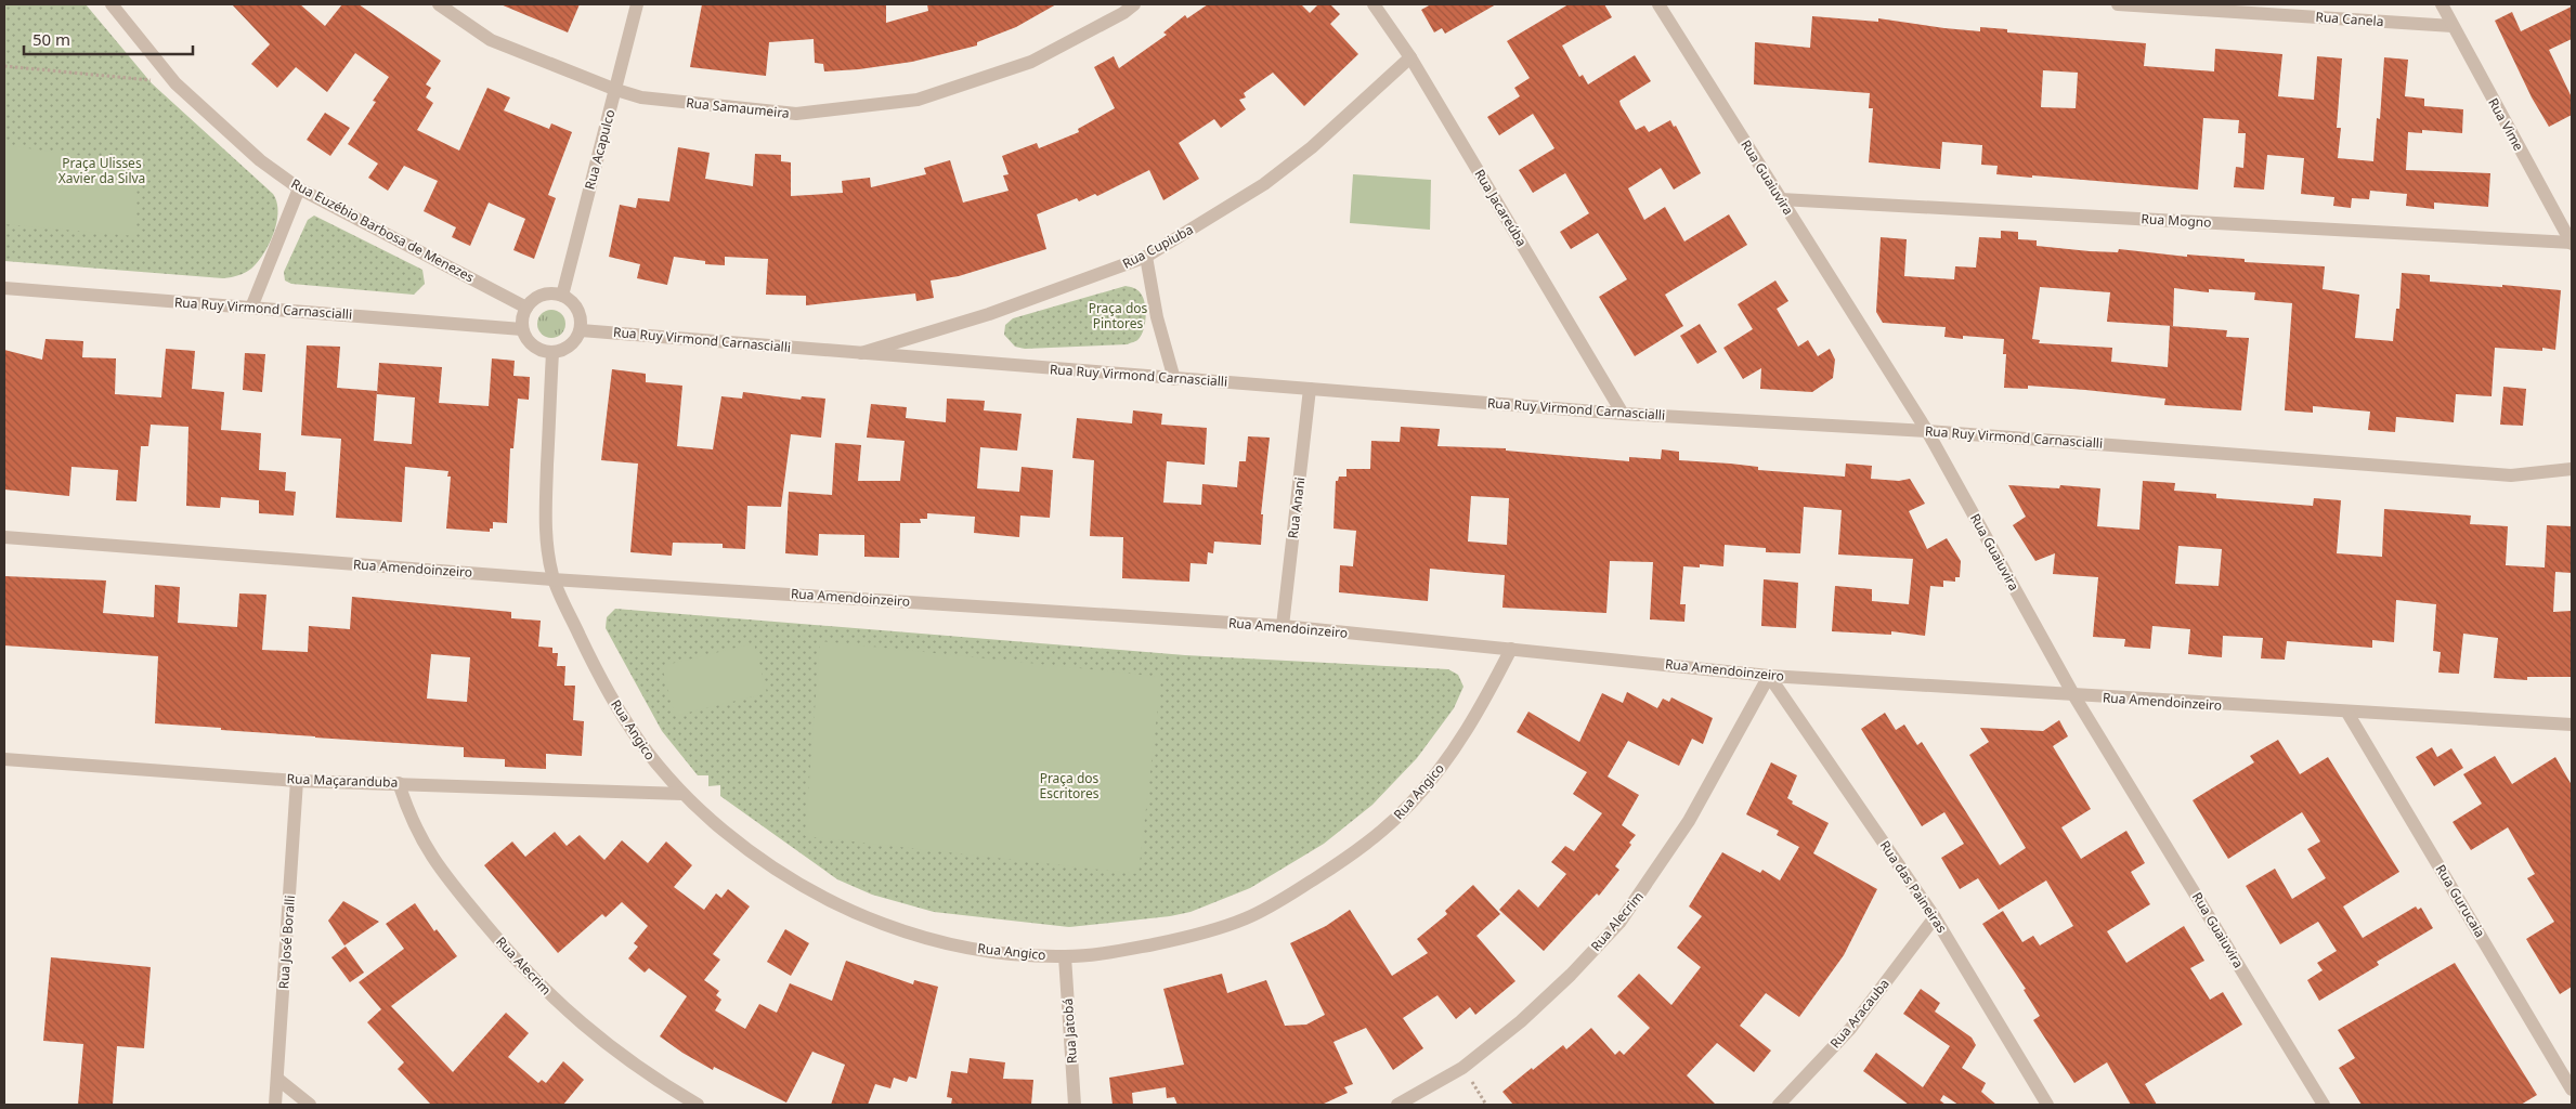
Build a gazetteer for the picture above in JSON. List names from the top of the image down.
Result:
{
  "streets": {
    "street": [
      "Rua Canela",
      "Rua Samaumeira",
      "Rua Vime",
      "Rua Acapulco",
      "Rua Guaiuvira",
      "Rua Jacareúba",
      "Rua Mogno",
      "Rua Euzébio Barbosa de Menezes",
      "Rua Cupiuba",
      "Rua Ruy Virmond Carnascialli",
      "Rua Anani",
      "Rua Amendoinzeiro",
      "Rua Angico",
      "Rua Maçaranduba",
      "Rua das Paineiras",
      "Rua Gurucaia",
      "Rua Alecrim",
      "Rua José Boralli",
      "Rua Aracauba",
      "Rua Jatobá"
    ]
  },
  "crossings": [
    ["Rua Canela", "Rua Vime"],
    ["Rua Samaumeira", "Rua Acapulco"],
    ["Rua Vime", "Rua Mogno"],
    ["Rua Acapulco", "Rua Euzébio Barbosa de Menezes"],
    ["Rua Acapulco", "Rua Ruy Virmond Carnascialli"],
    ["Rua Guaiuvira", "Rua Mogno"],
    ["Rua Guaiuvira", "Rua Ruy Virmond Carnascialli"],
    ["Rua Guaiuvira", "Rua Amendoinzeiro"],
    ["Rua Jacareúba", "Rua Cupiuba"],
    ["Rua Jacareúba", "Rua Ruy Virmond Carnascialli"],
    ["Rua Euzébio Barbosa de Menezes", "Rua Ruy Virmond Carnascialli"],
    ["Rua Cupiuba", "Rua Ruy Virmond Carnascialli"],
    ["Rua Ruy Virmond Carnascialli", "Rua Anani"],
    ["Rua Anani", "Rua Amendoinzeiro"],
    ["Rua Amendoinzeiro", "Rua Angico"],
    ["Rua Amendoinzeiro", "Rua das Paineiras"],
    ["Rua Amendoinzeiro", "Rua Gurucaia"],
    ["Rua Amendoinzeiro", "Rua Alecrim"],
    ["Rua Angico", "Rua Maçaranduba"],
    ["Rua Angico", "Rua Jatobá"],
    ["Rua Maçaranduba", "Rua Alecrim"],
    ["Rua Maçaranduba", "Rua José Boralli"],
    ["Rua das Paineiras", "Rua Alecrim"],
    ["Rua das Paineiras", "Rua Aracauba"]
  ],
  "parks": ["Praça Ulisses Xavier da Silva", "Praça dos Pintores", "Praça dos Escritores"],
  "scale_bar": "50 m"
}
